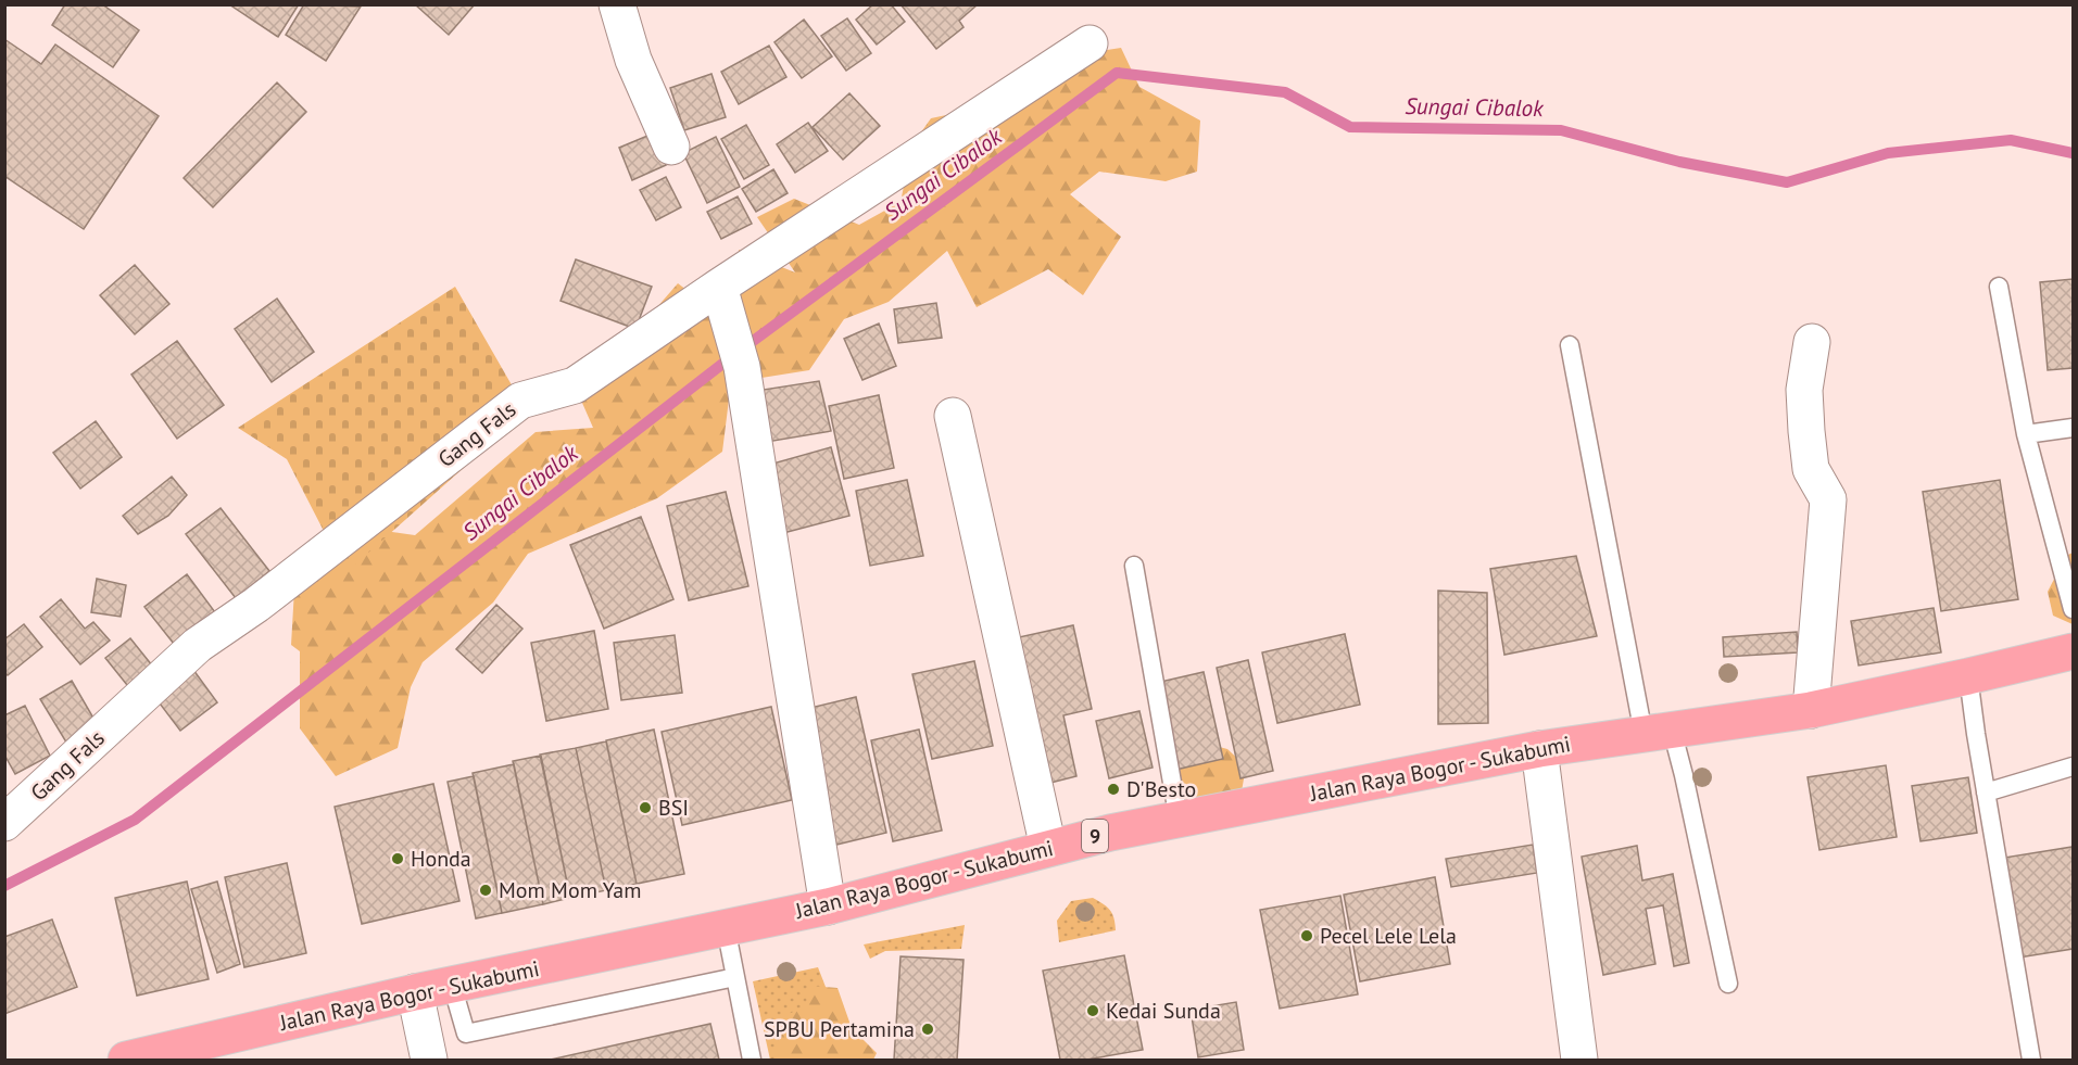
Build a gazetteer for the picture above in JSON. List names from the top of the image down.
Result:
{
  "streets": {
    "highway": ["Jalan Raya Bogor - Sukabumi", "9"],
    "street": ["Gang Fals"]
  },
  "water": ["Sungai Cibalok"],
  "places": [
    "D'Besto",
    "BSI",
    "Honda",
    "Mom Mom Yam",
    "Pecel Lele Lela",
    "Kedai Sunda",
    "SPBU Pertamina"
  ]
}
